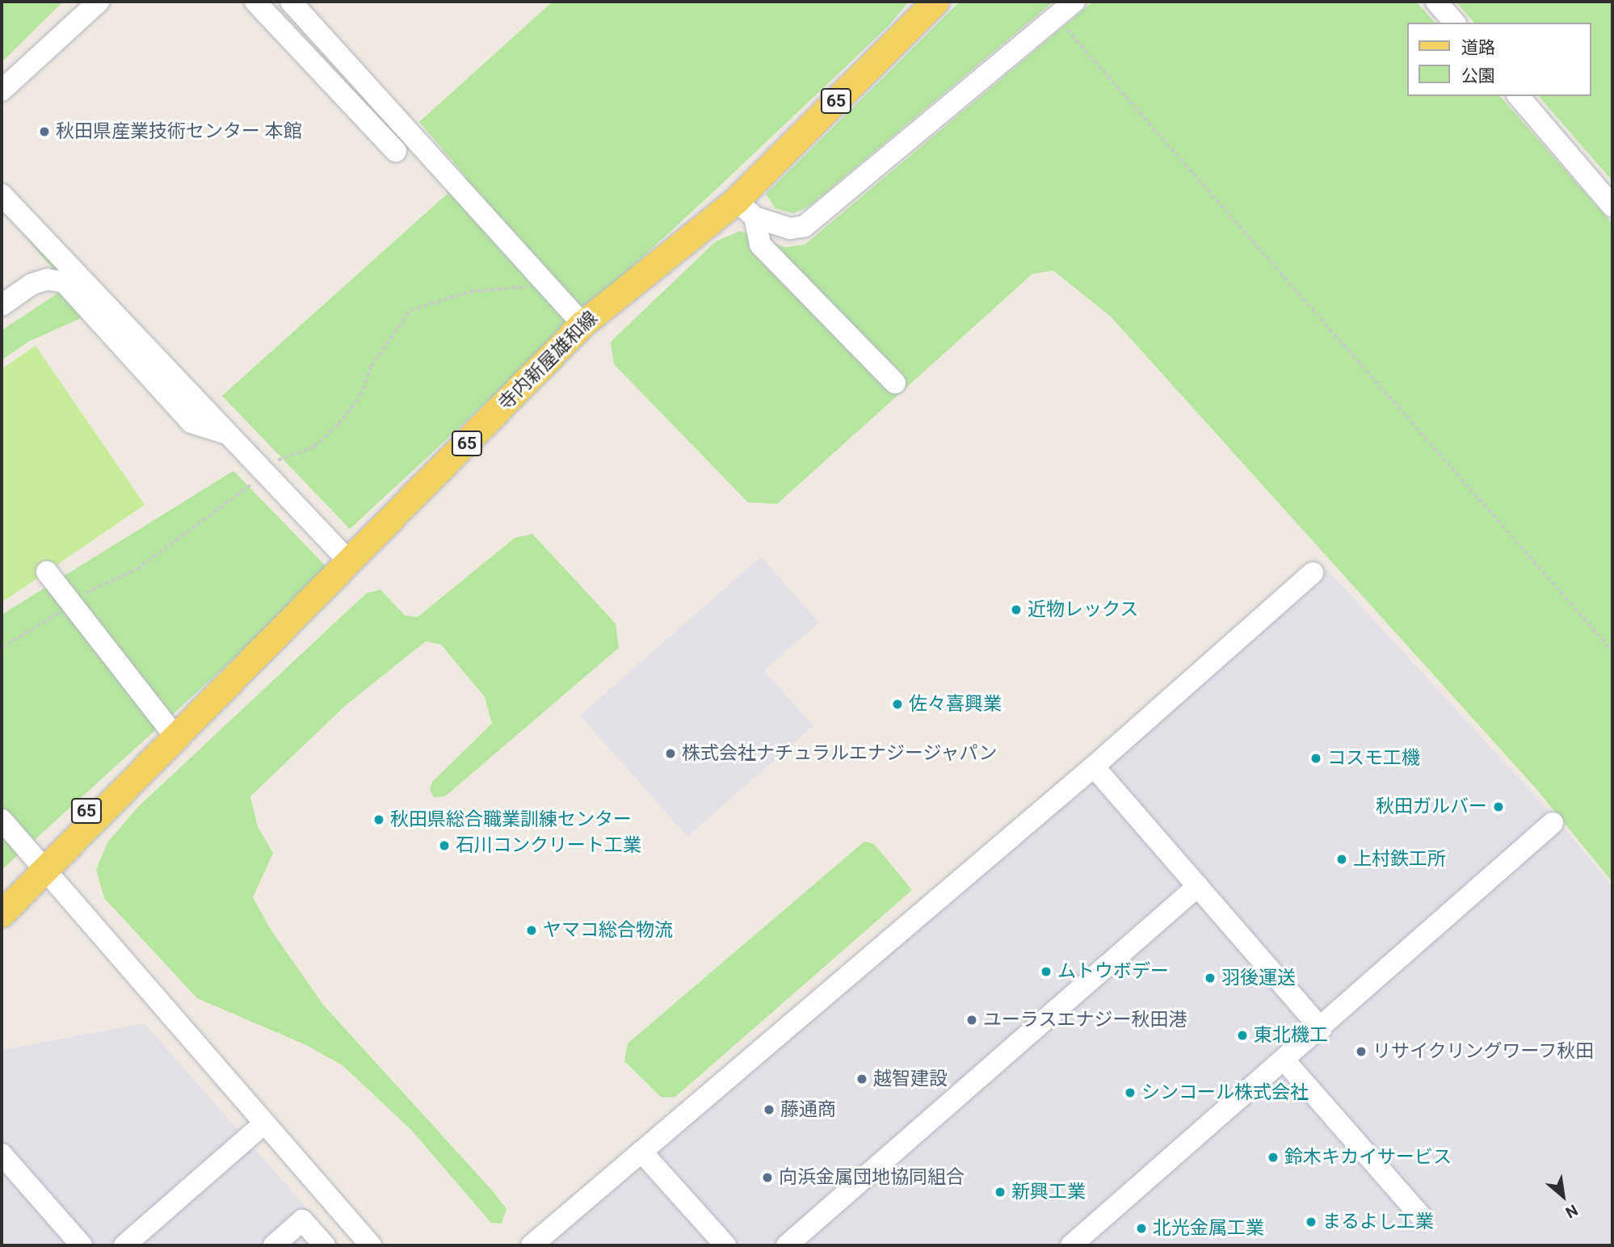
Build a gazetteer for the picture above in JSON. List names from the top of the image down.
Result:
{
  "streets": {
    "main road": ["65", "寺内新屋雄和線"]
  },
  "places": [
    "秋田県産業技術センター 本館",
    "近物レックス",
    "佐々喜興業",
    "株式会社ナチュラルエナジージャパン",
    "コスモ工機",
    "秋田ガルバー",
    "秋田県総合職業訓練センター",
    "石川コンクリート工業",
    "上村鉄工所",
    "ヤマコ総合物流",
    "ムトウボデー",
    "羽後運送",
    "ユーラスエナジー秋田港",
    "東北機工",
    "リサイクリングワーフ秋田",
    "越智建設",
    "シンコール株式会社",
    "藤通商",
    "鈴木キカイサービス",
    "向浜金属団地協同組合",
    "新興工業",
    "まるよし工業",
    "北光金属工業"
  ],
  "legend": ["道路", "公園"],
  "north": "bottom right"
}
